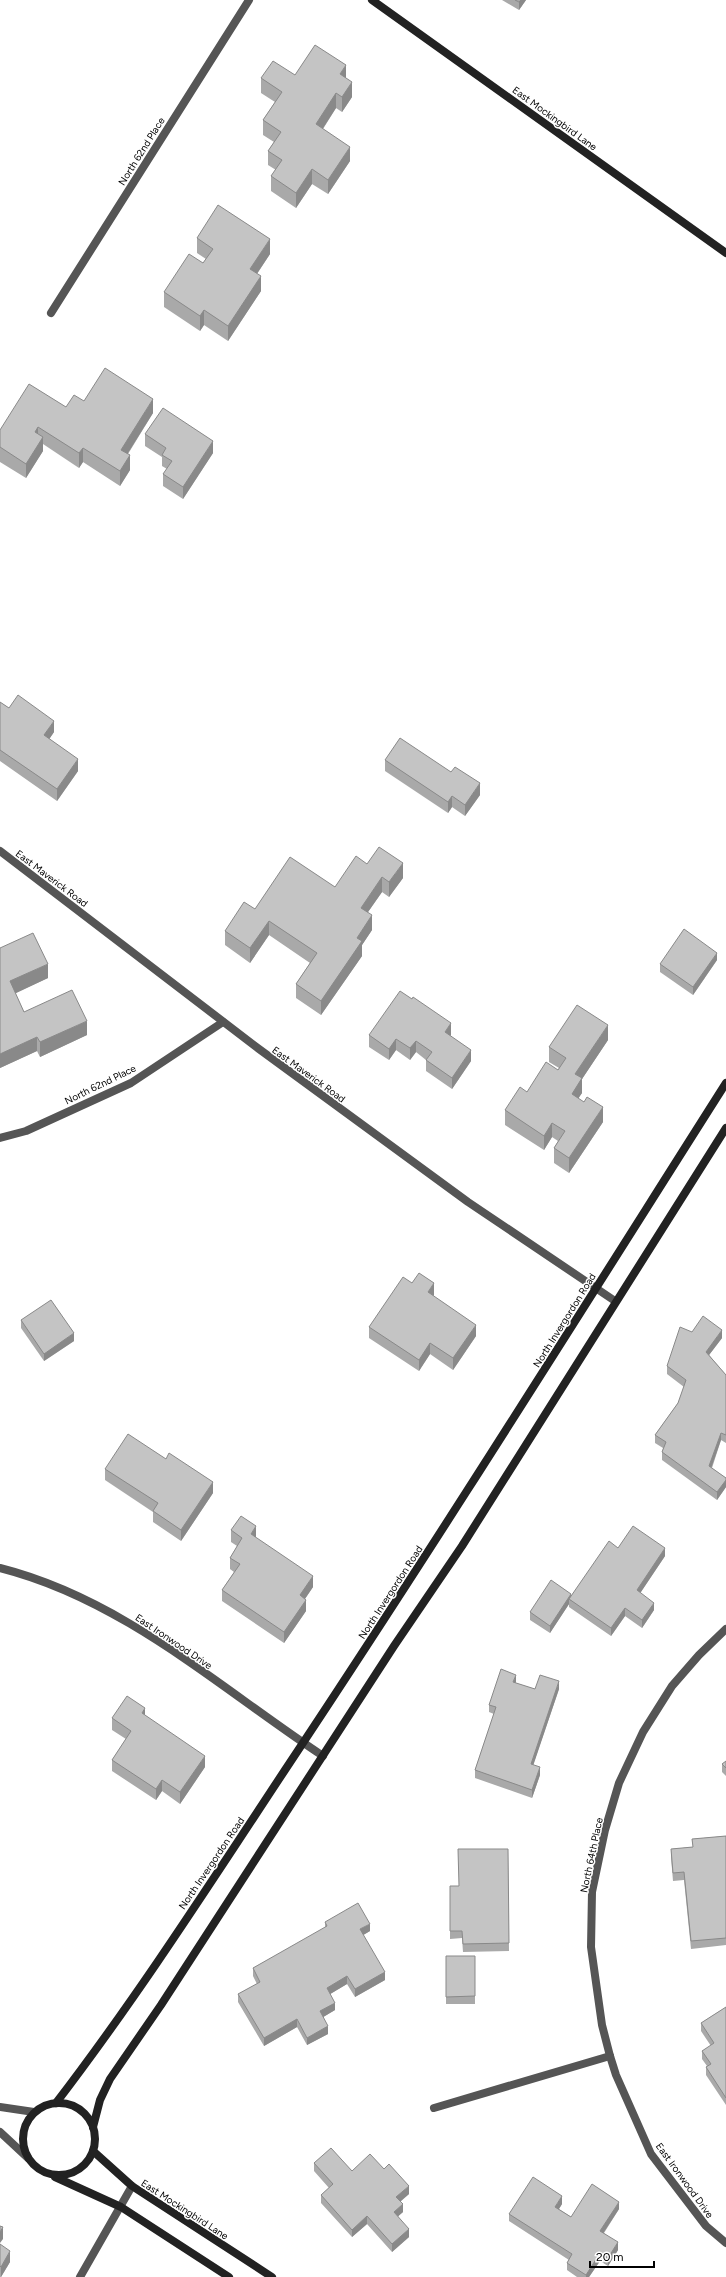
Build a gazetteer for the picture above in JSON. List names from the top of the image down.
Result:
{
  "streets": {
    "street": [
      "East Mockingbird Lane",
      "North 62nd Place",
      "East Maverick Road",
      "North Invergordon Road",
      "East Ironwood Drive",
      "North 64th Place"
    ]
  },
  "crossings": [
    ["East Mockingbird Lane", "North Invergordon Road"],
    ["North 62nd Place", "East Maverick Road"],
    ["East Maverick Road", "North Invergordon Road"],
    ["North Invergordon Road", "East Ironwood Drive"],
    ["East Ironwood Drive", "North 64th Place"]
  ],
  "scale_bar": "20 m"
}
